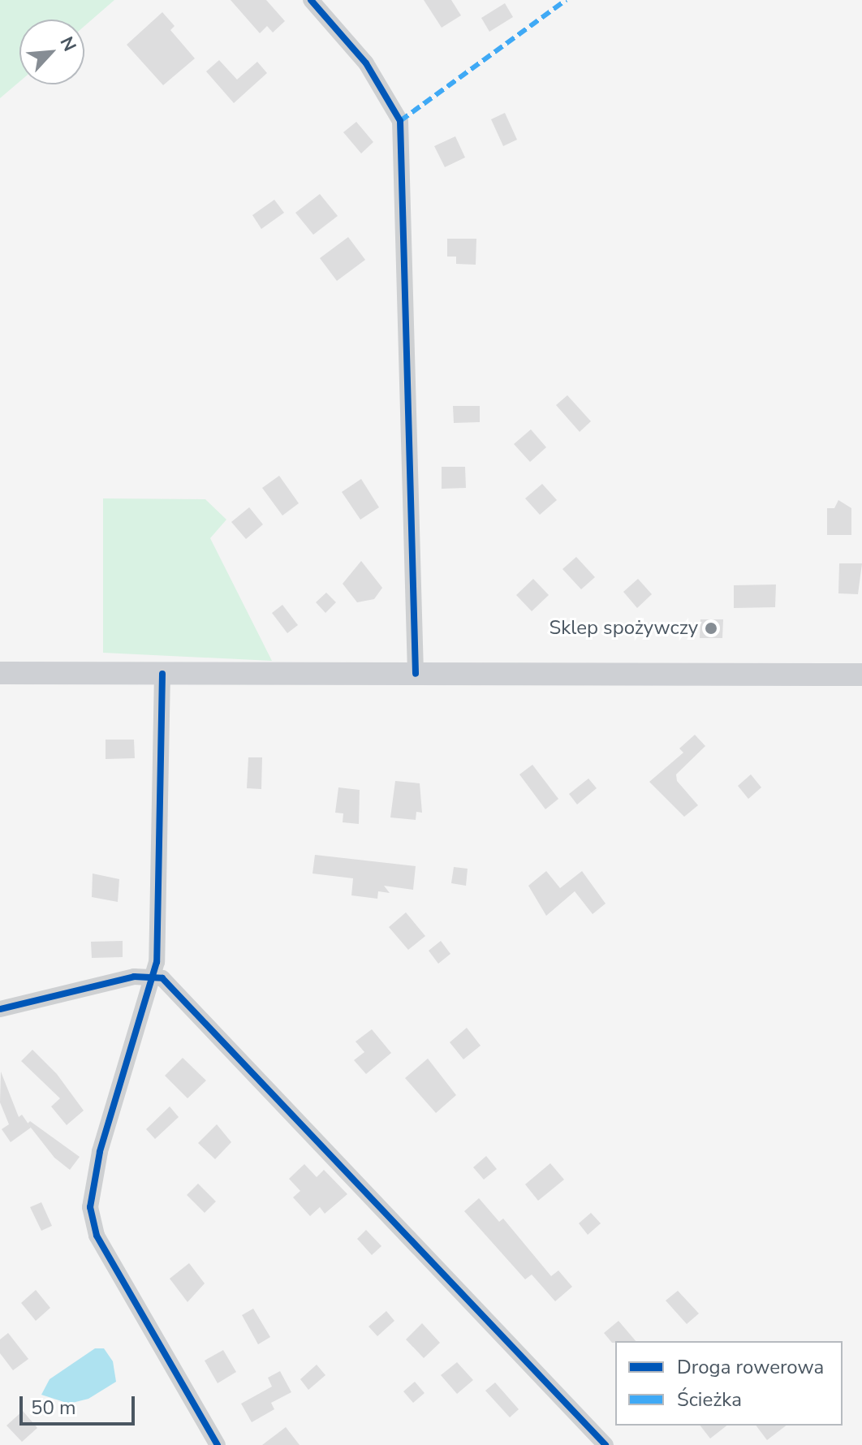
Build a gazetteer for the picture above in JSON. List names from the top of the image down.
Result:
{
  "places": ["Sklep spożywczy"],
  "legend": ["Droga rowerowa", "Ścieżka"],
  "scale_bar": "50 m",
  "north": "top right"
}
